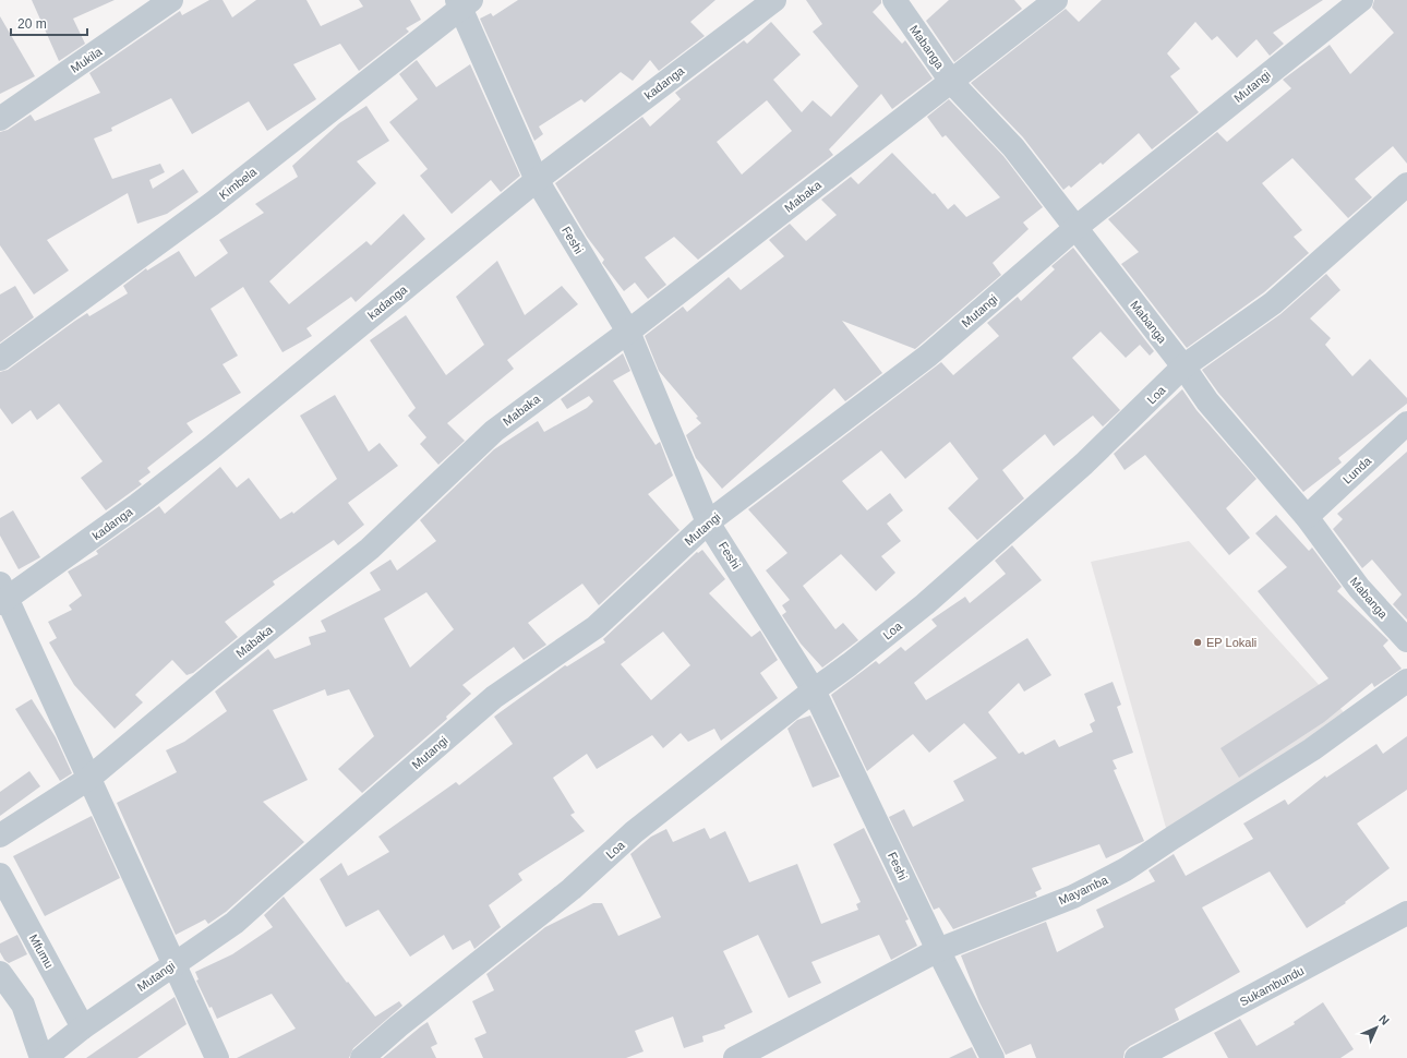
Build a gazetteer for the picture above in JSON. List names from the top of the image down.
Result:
{
  "streets": {
    "street": [
      "Mabanga",
      "Mukila",
      "kadanga",
      "Mutangi",
      "Kimbela",
      "Mabaka",
      "Feshi",
      "Loa",
      "Lunda",
      "Mayamba",
      "Mfumu",
      "Sukambundu"
    ]
  },
  "crossings": [
    ["Mabanga", "Mutangi"],
    ["Mabanga", "Mabaka"],
    ["Mabanga", "Loa"],
    ["Mabanga", "Lunda"],
    ["kadanga", "Feshi"],
    ["Mutangi", "Feshi"],
    ["Mutangi", "Mfumu"],
    ["Kimbela", "Feshi"],
    ["Mabaka", "Feshi"],
    ["Feshi", "Loa"],
    ["Feshi", "Mayamba"]
  ],
  "places": ["EP Lokali"],
  "scale_bar": "20 m",
  "north": "top right"
}
